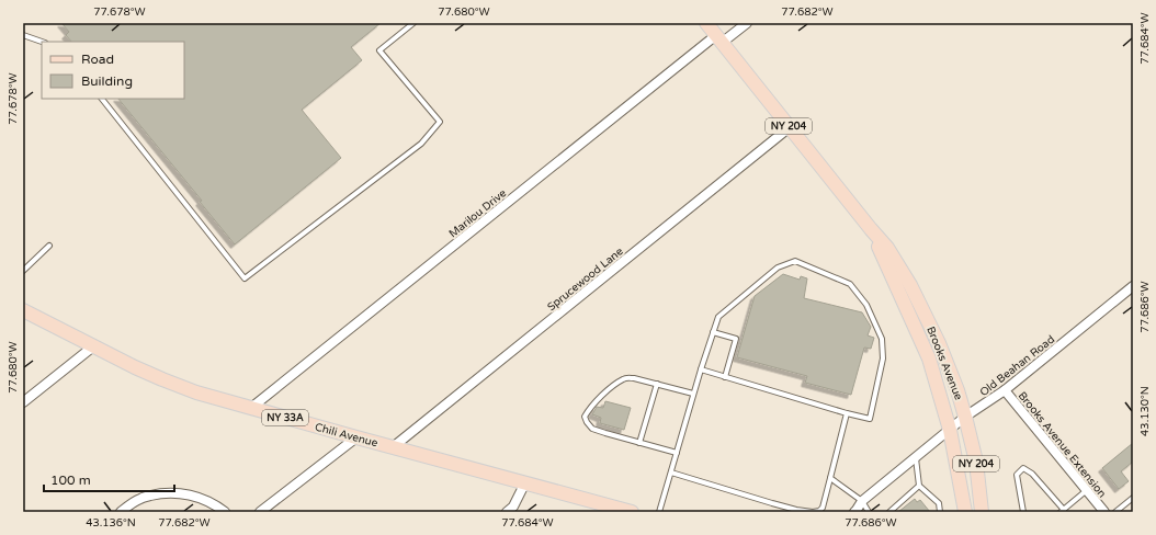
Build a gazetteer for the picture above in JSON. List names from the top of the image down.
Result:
{
  "streets": {
    "main road": [
      "NY 204",
      "Brooks Avenue",
      "NY 33A",
      "Chili Avenue"
    ],
    "street": [
      "Marilou Drive",
      "Sprucewood Lane",
      "Old Beahan Road",
      "Brooks Avenue Extension"
    ]
  },
  "crossings": [
    ["Marilou Drive", "Brooks Avenue"],
    ["Marilou Drive", "Chili Avenue"],
    ["Sprucewood Lane", "Brooks Avenue"],
    ["Sprucewood Lane", "Chili Avenue"],
    ["Brooks Avenue", "Old Beahan Road"],
    ["Old Beahan Road", "Brooks Avenue Extension"]
  ],
  "legend": ["Road", "Building"],
  "scale_bar": "100 m",
  "coordinates": [
    "77.678°W",
    "77.680°W",
    "77.682°W",
    "77.684°W",
    "77.686°W",
    "43.130°N",
    "43.136°N"
  ]
}
